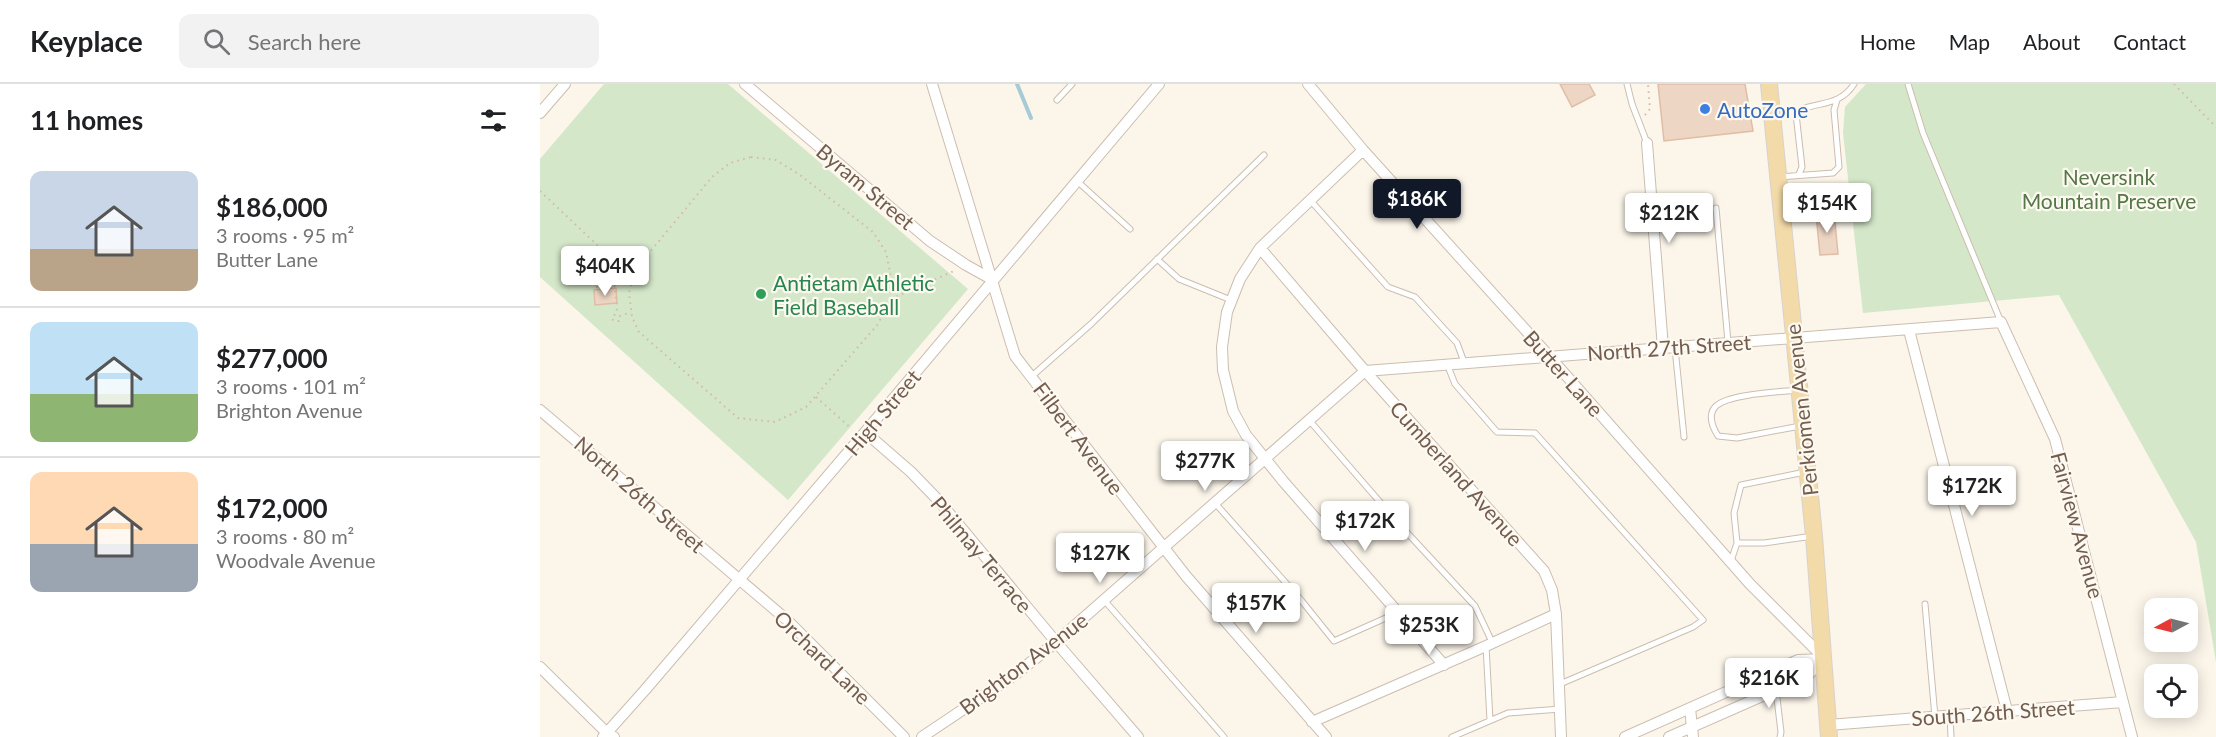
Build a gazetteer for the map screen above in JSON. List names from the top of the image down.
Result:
{
  "streets": {
    "main road": ["Perkiomen Avenue"],
    "street": [
      "Byram Street",
      "North 27th Street",
      "Butter Lane",
      "High Street",
      "Filbert Avenue",
      "Cumberland Avenue",
      "North 26th Street",
      "Fairview Avenue",
      "Philmay Terrace",
      "Orchard Lane",
      "Brighton Avenue",
      "South 26th Street"
    ]
  },
  "crossings": [
    ["Byram Street", "High Street"],
    ["Byram Street", "Filbert Avenue"],
    ["North 27th Street", "Butter Lane"],
    ["North 27th Street", "Perkiomen Avenue"],
    ["North 27th Street", "Cumberland Avenue"],
    ["North 27th Street", "Fairview Avenue"],
    ["North 27th Street", "Brighton Avenue"],
    ["Butter Lane", "Perkiomen Avenue"],
    ["Perkiomen Avenue", "South 26th Street"],
    ["High Street", "Filbert Avenue"],
    ["High Street", "North 26th Street"],
    ["High Street", "Philmay Terrace"],
    ["High Street", "Orchard Lane"],
    ["Filbert Avenue", "Brighton Avenue"],
    ["Cumberland Avenue", "Brighton Avenue"],
    ["North 26th Street", "Orchard Lane"],
    ["Fairview Avenue", "South 26th Street"],
    ["Philmay Terrace", "Brighton Avenue"]
  ],
  "parks": ["Neversink Mountain Preserve"],
  "places": ["AutoZone", "Antietam Athletic Field Baseball"],
  "north": "left",
  "page": {
    "header": "Keyplace",
    "search": "Search here",
    "nav": [
      "Home",
      "Map",
      "About",
      "Contact"
    ],
    "heading": "11 homes",
    "list": [
      {
        "name": "$186,000",
        "note": "3 rooms · 95 m² · Butter Lane"
      },
      {
        "name": "$277,000",
        "note": "3 rooms · 101 m² · Brighton Avenue"
      },
      {
        "name": "$172,000",
        "note": "3 rooms · 80 m² · Woodvale Avenue"
      }
    ],
    "price": [
      "$186K",
      "$154K",
      "$212K",
      "$404K",
      "$277K",
      "$172K",
      "$172K",
      "$127K",
      "$157K",
      "$253K",
      "$216K"
    ]
  }
}
